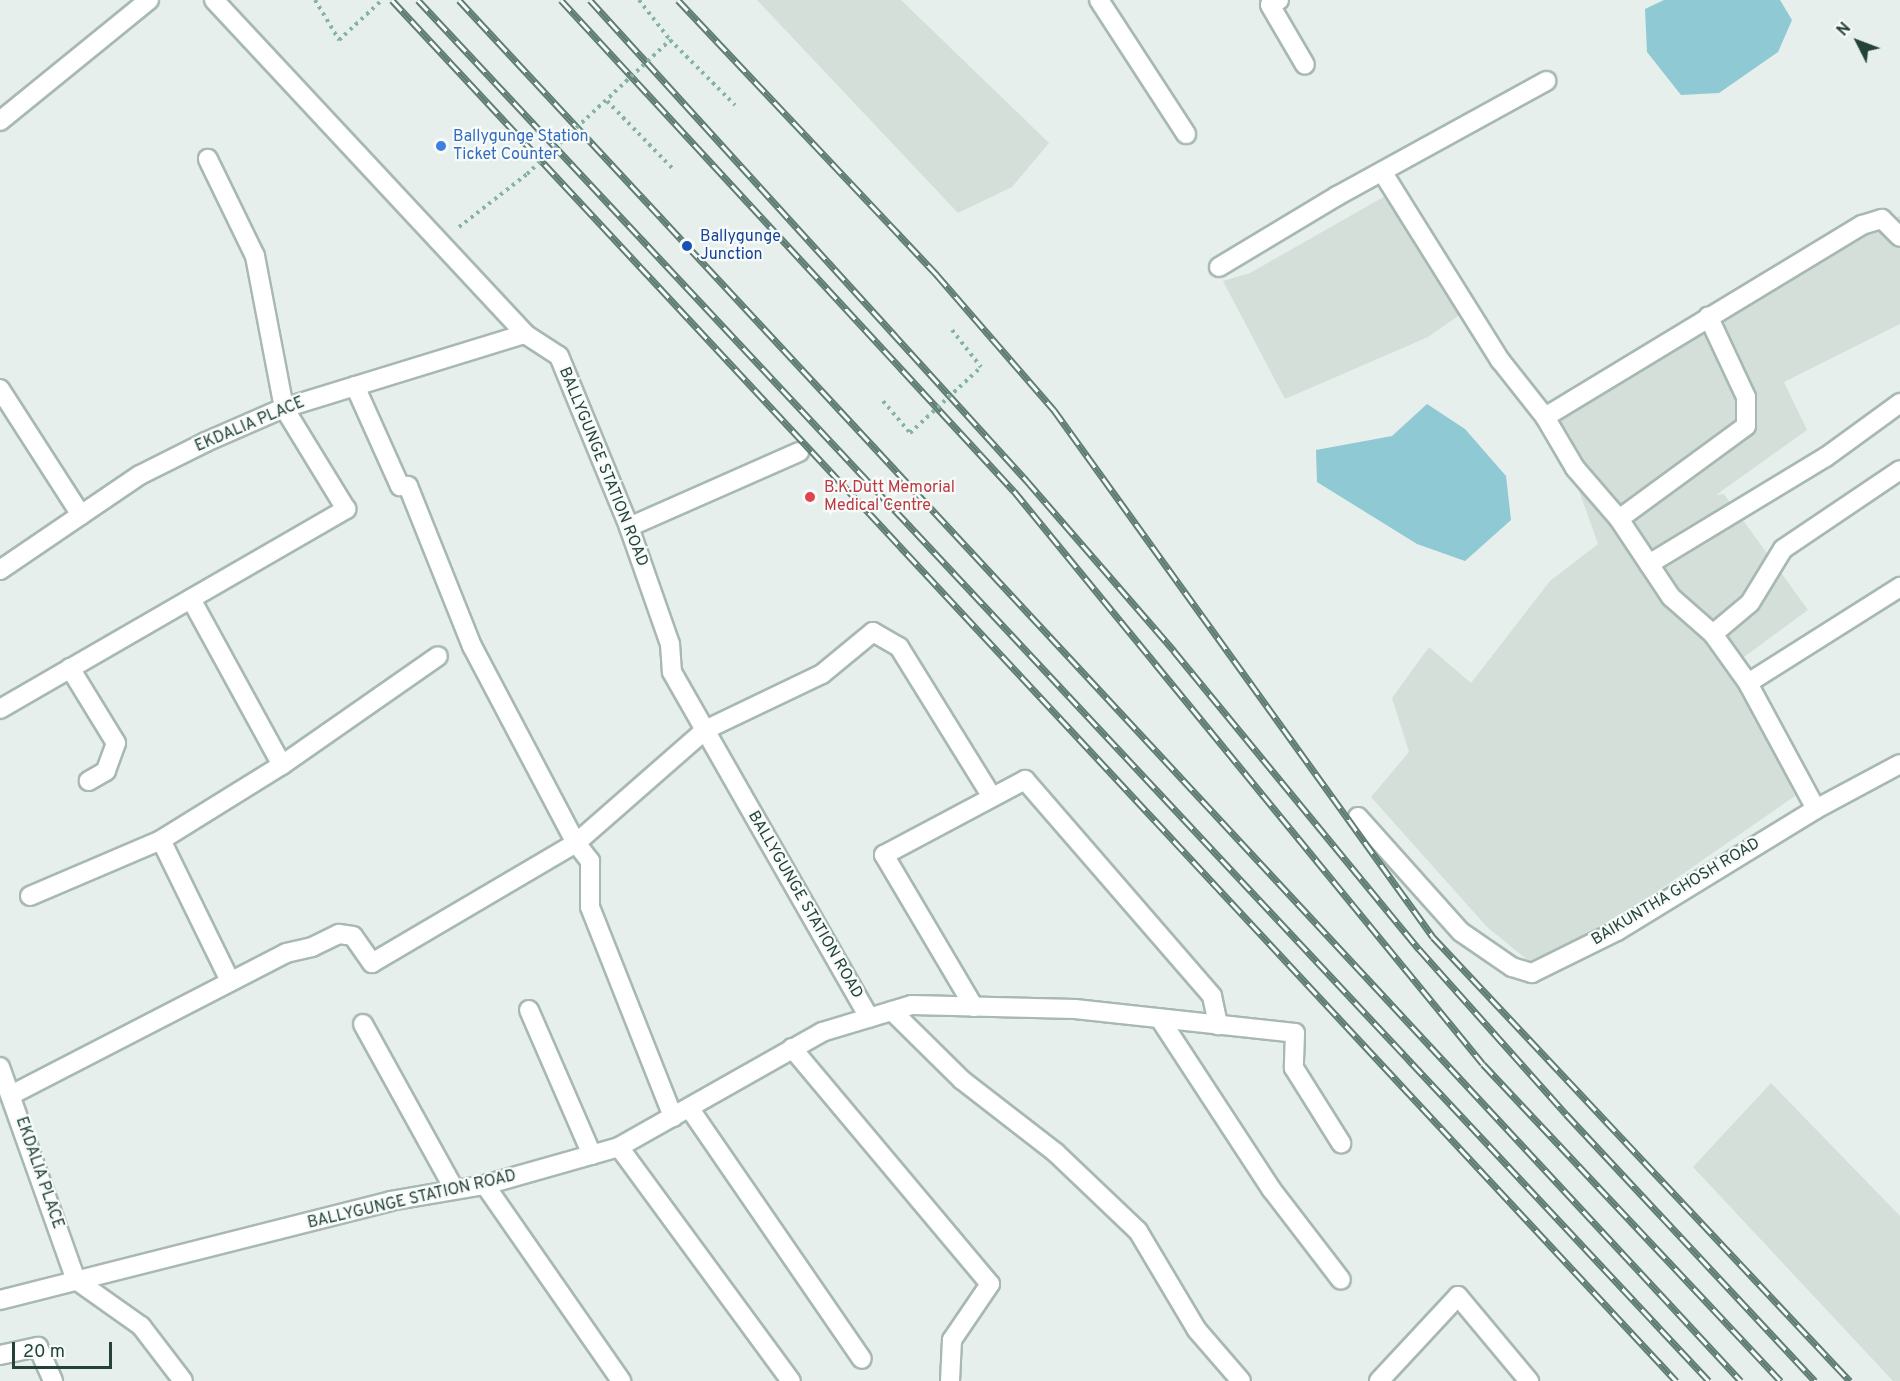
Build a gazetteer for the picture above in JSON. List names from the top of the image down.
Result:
{
  "streets": {
    "street": ["EKDALIA PLACE", "BALLYGUNGE STATION ROAD", "BAIKUNTHA GHOSH ROAD"]
  },
  "crossings": [
    ["EKDALIA PLACE", "BALLYGUNGE STATION ROAD"]
  ],
  "places": ["Ballygunge Station Ticket Counter", "Ballygunge Junction", "B.K.Dutt Memorial Medical Centre"],
  "scale_bar": "20 m",
  "north": "top left"
}
